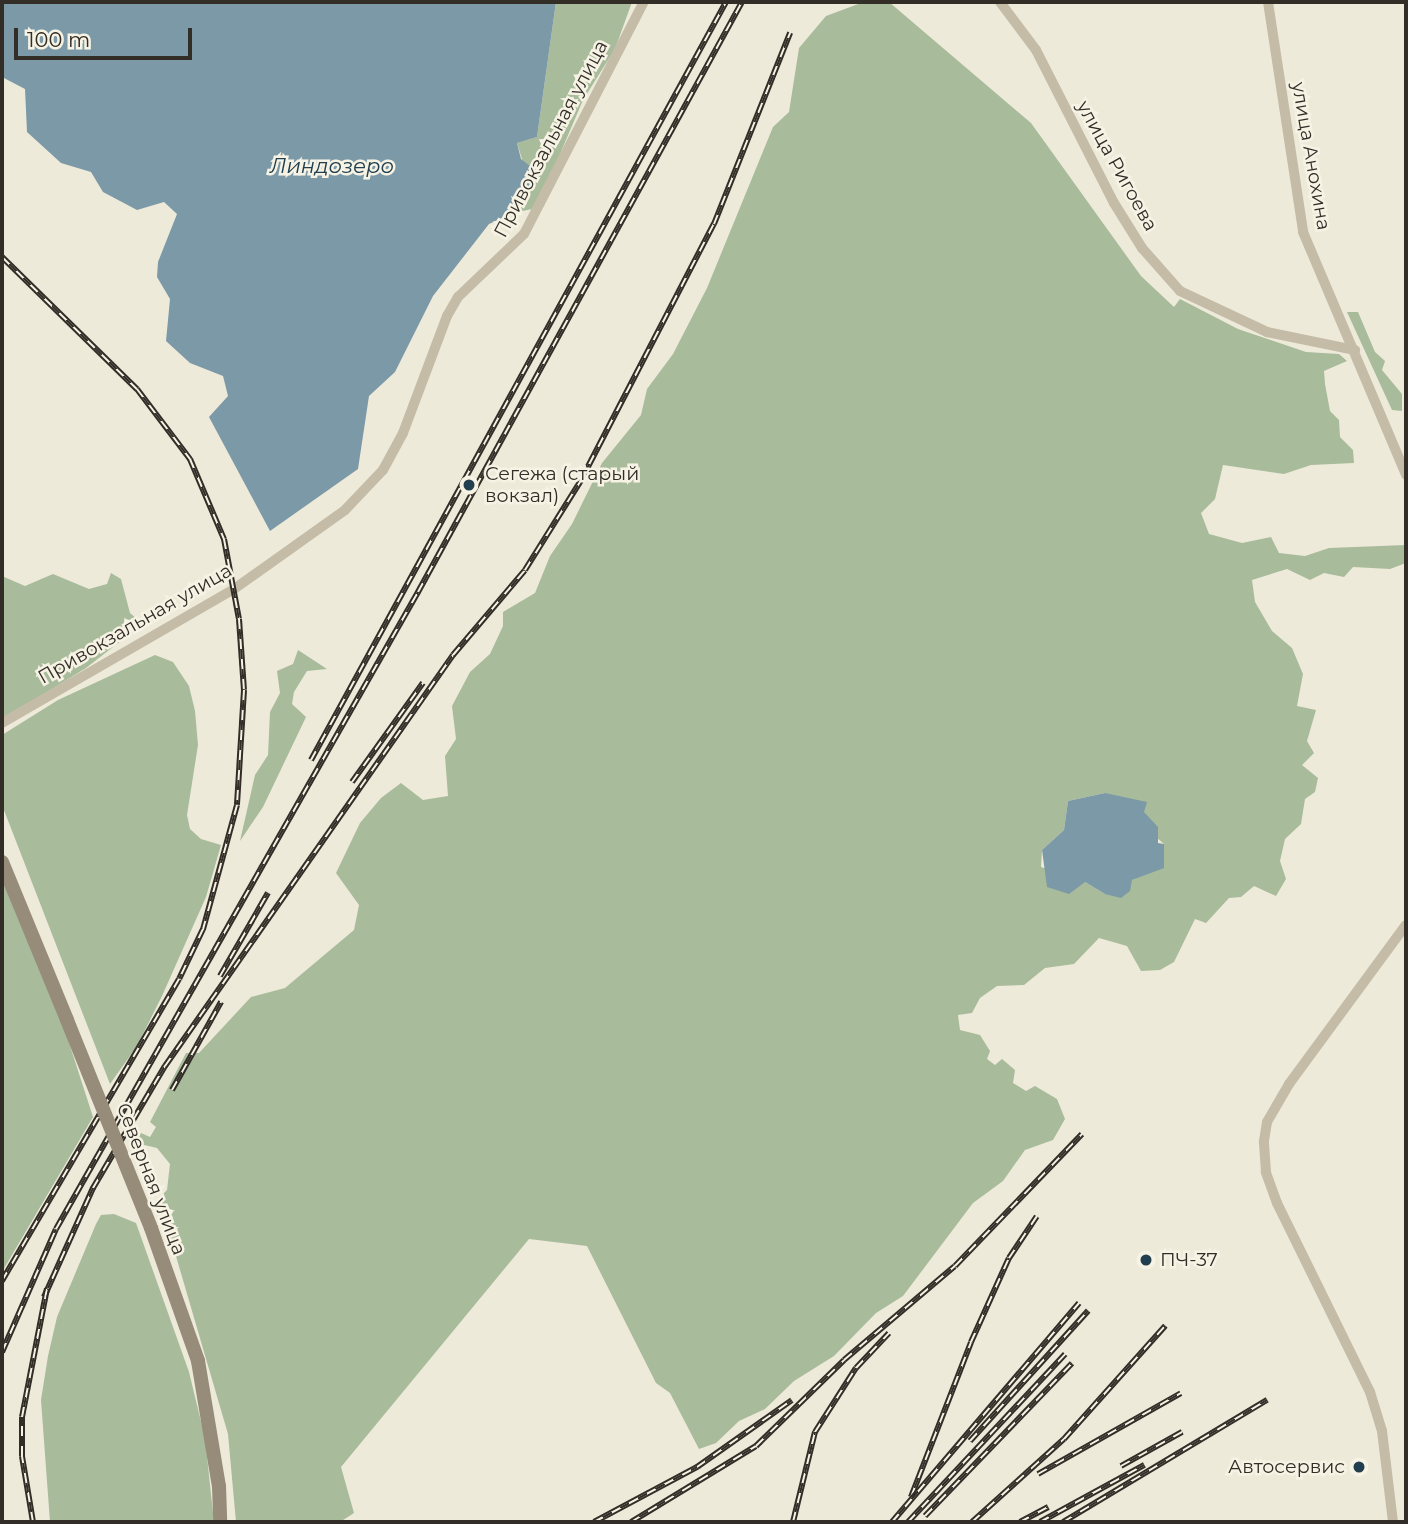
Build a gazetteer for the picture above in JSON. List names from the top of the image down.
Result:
{
  "streets": {
    "street": [
      "Привокзальная улица",
      "улица Анохина",
      "улица Ригоева",
      "Северная улица"
    ]
  },
  "crossings": [
    ["улица Анохина", "улица Ригоева"]
  ],
  "water": ["Линдозеро"],
  "places": ["Сегежа (старый вокзал)", "ПЧ-37", "Автосервис"],
  "scale_bar": "100 m"
}
